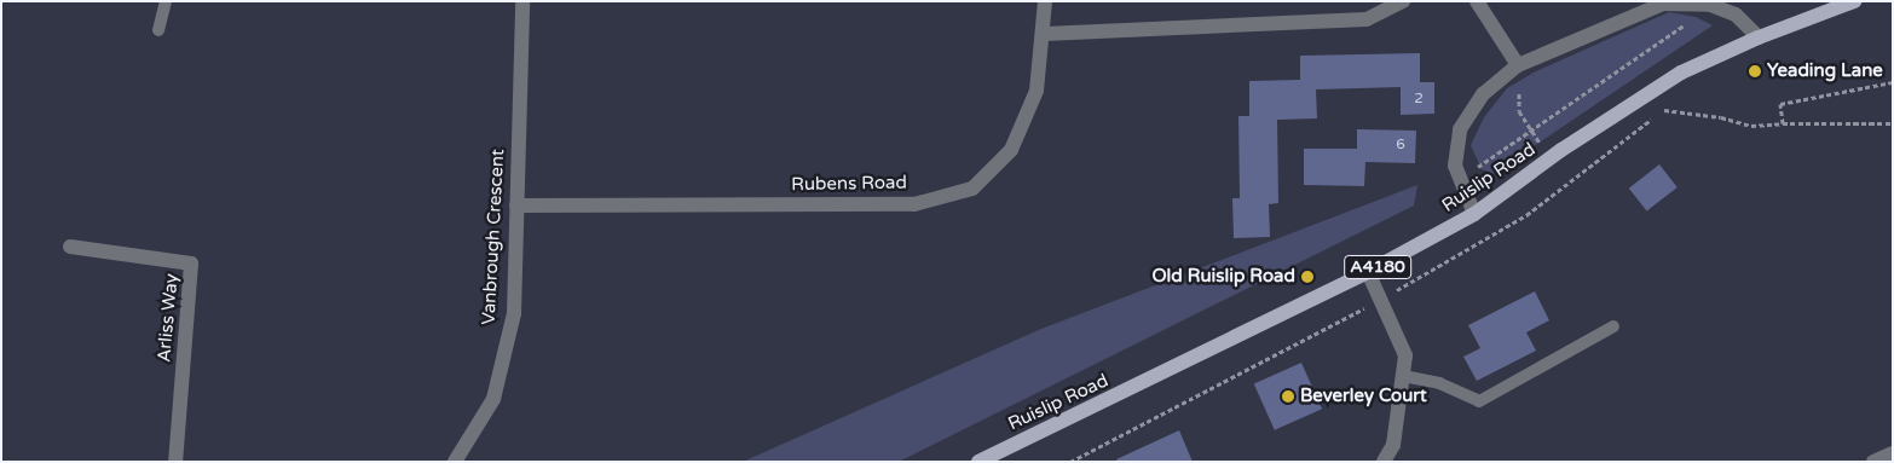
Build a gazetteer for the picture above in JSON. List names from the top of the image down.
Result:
{
  "streets": {
    "main road": ["Ruislip Road", "A4180"],
    "street": ["Rubens Road", "Vanbrough Crescent", "Arliss Way"]
  },
  "crossings": [
    ["Rubens Road", "Vanbrough Crescent"]
  ],
  "places": ["Yeading Lane", "Old Ruislip Road", "Beverley Court"],
  "house_numbers": ["2", "6"]
}
